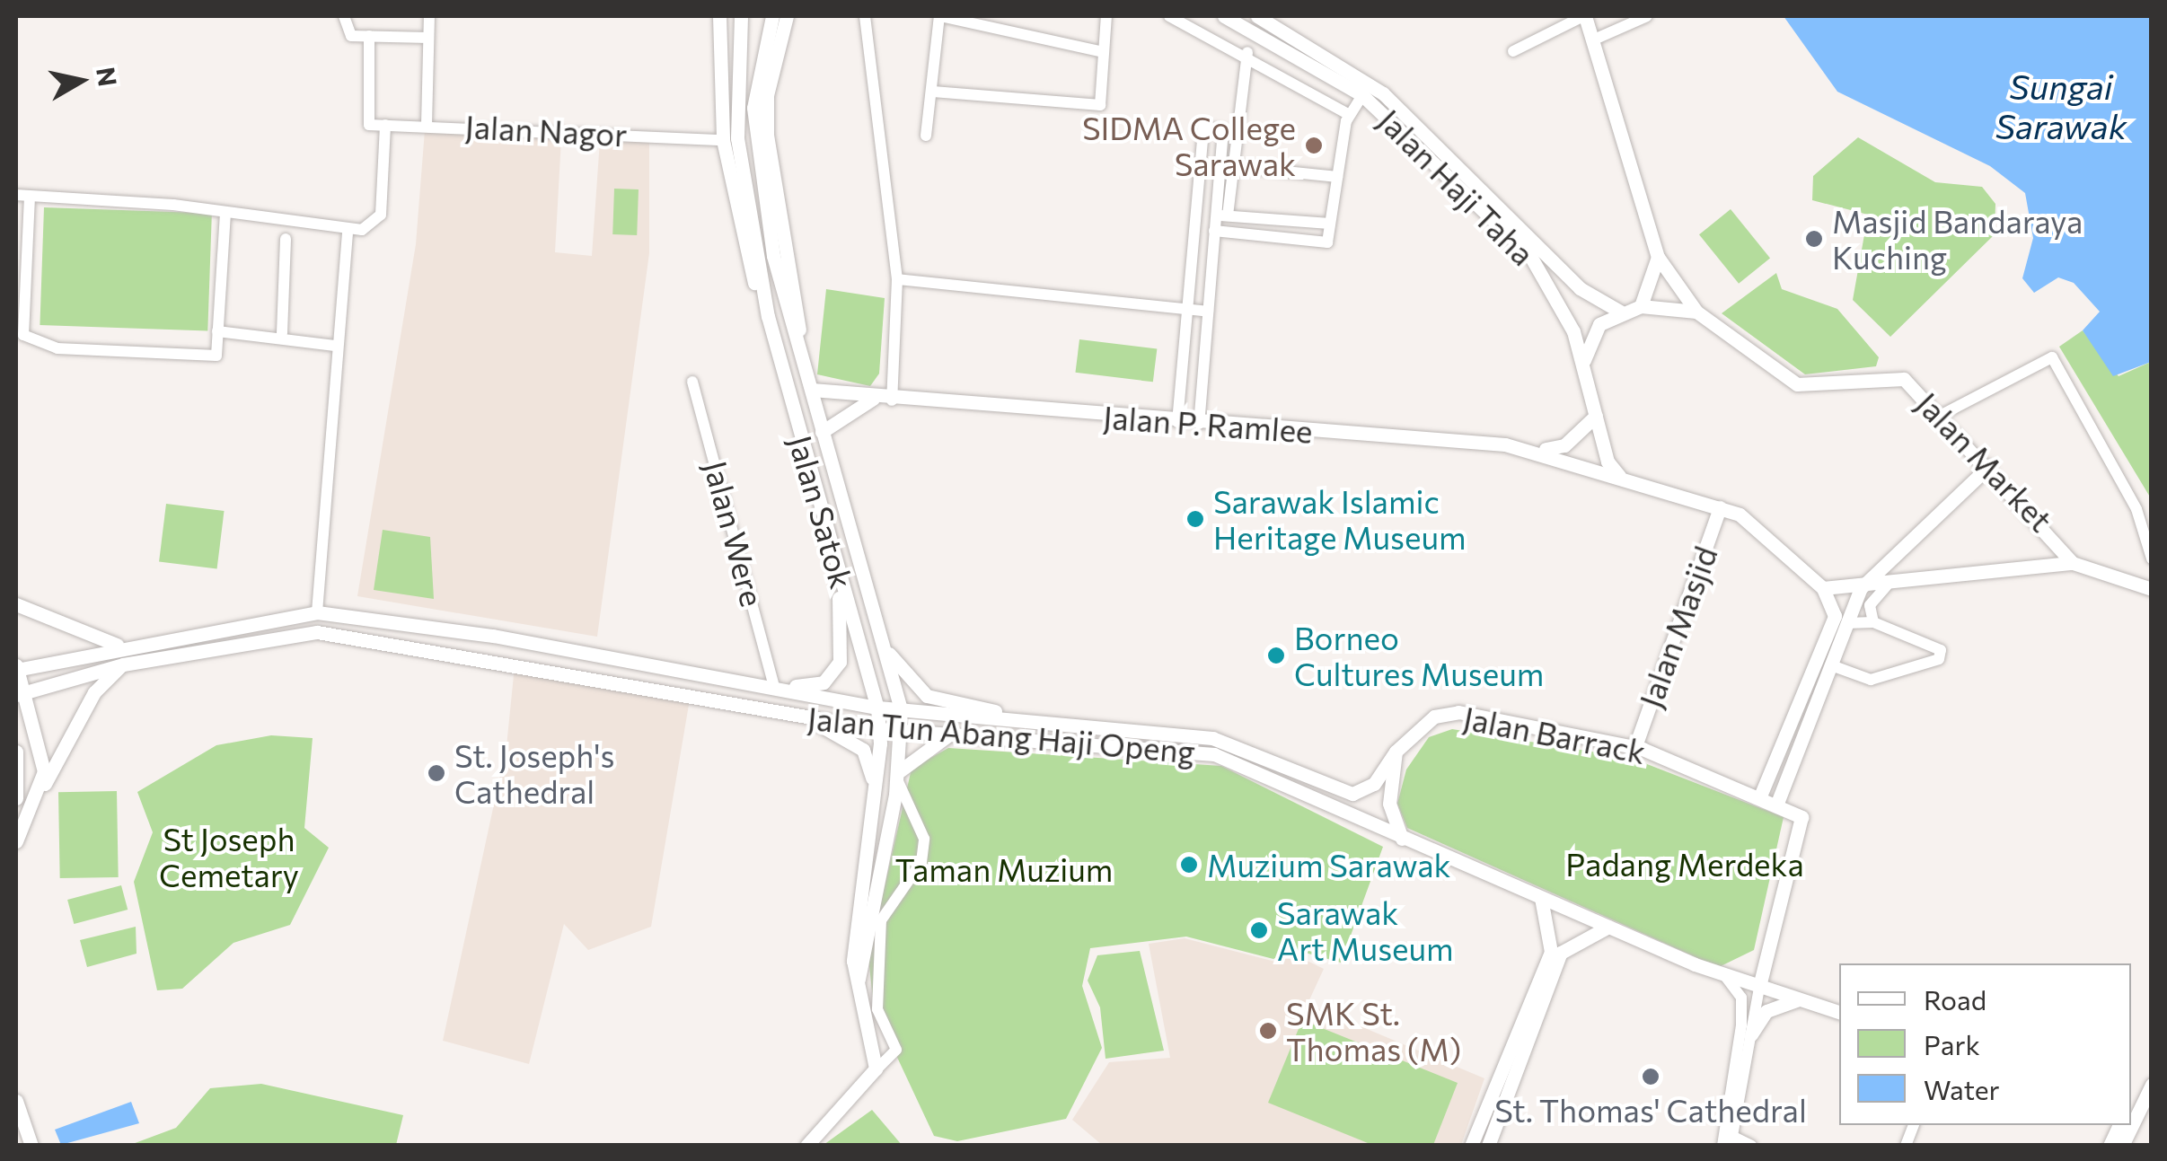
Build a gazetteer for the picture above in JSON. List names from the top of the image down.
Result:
{
  "streets": {
    "main road": [
      "Jalan Haji Taha",
      "Jalan P. Ramlee",
      "Jalan Market",
      "Jalan Satok",
      "Jalan Masjid",
      "Jalan Tun Abang Haji Openg",
      "Jalan Barrack"
    ],
    "street": ["Jalan Nagor", "Jalan Were"]
  },
  "crossings": [
    ["Jalan Nagor", "Jalan Satok"],
    ["Jalan Haji Taha", "Jalan P. Ramlee"],
    ["Jalan P. Ramlee", "Jalan Satok"],
    ["Jalan P. Ramlee", "Jalan Masjid"],
    ["Jalan Satok", "Jalan Tun Abang Haji Openg"],
    ["Jalan Were", "Jalan Tun Abang Haji Openg"],
    ["Jalan Masjid", "Jalan Barrack"],
    ["Jalan Tun Abang Haji Openg", "Jalan Barrack"]
  ],
  "water": ["Sungai Sarawak"],
  "parks": ["St Joseph Cemetary", "Padang Merdeka", "Taman Muzium"],
  "places": [
    "SIDMA College Sarawak",
    "Masjid Bandaraya Kuching",
    "Sarawak Islamic Heritage Museum",
    "Borneo Cultures Museum",
    "St. Joseph's Cathedral",
    "Muzium Sarawak",
    "Sarawak Art Museum",
    "SMK St. Thomas (M)",
    "St. Thomas' Cathedral"
  ],
  "legend": ["Road", "Park", "Water"],
  "north": "right"
}
